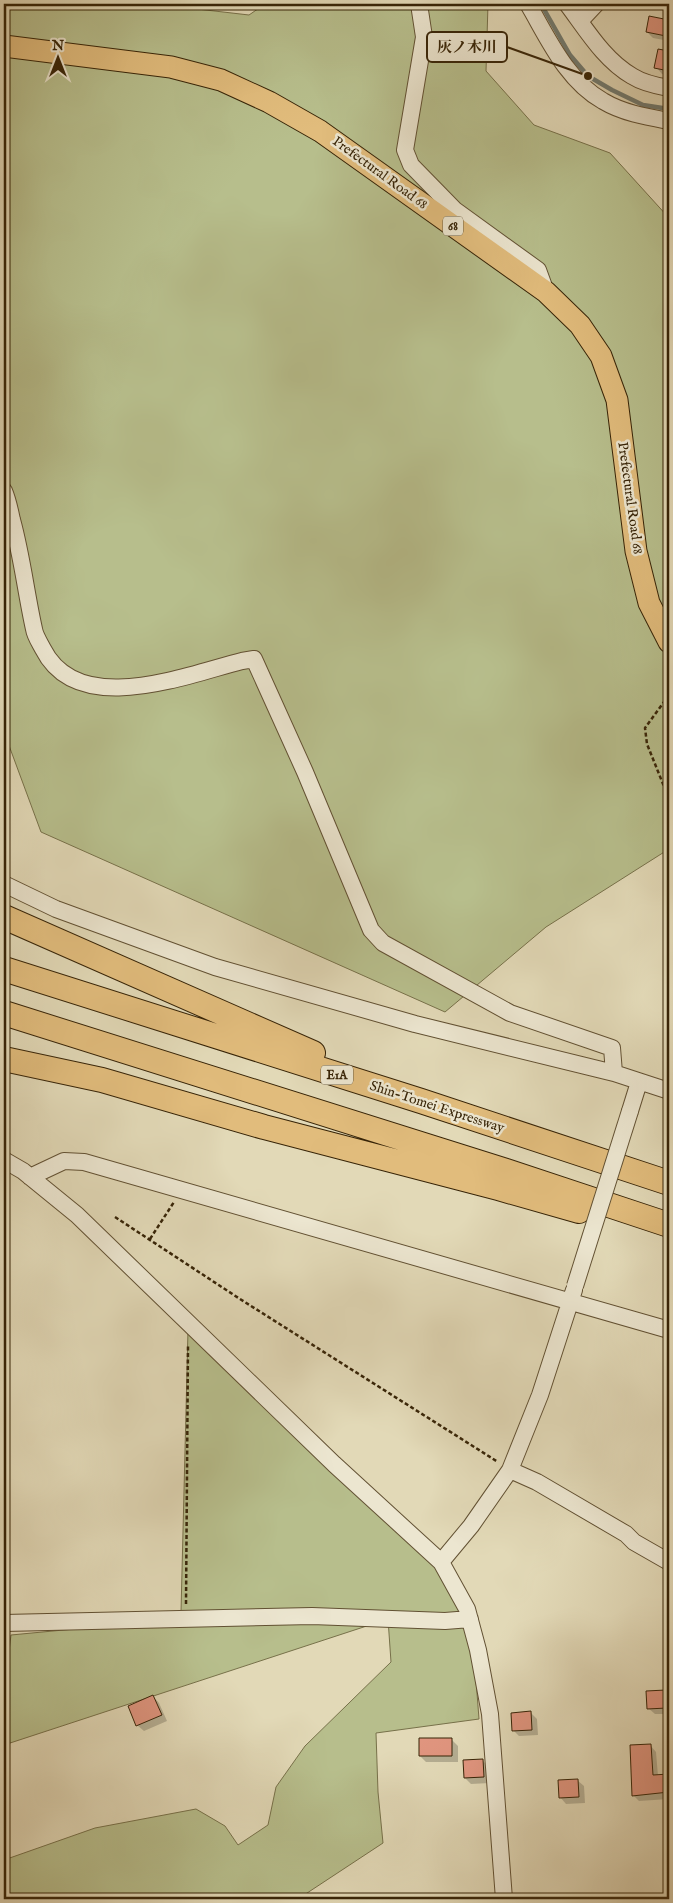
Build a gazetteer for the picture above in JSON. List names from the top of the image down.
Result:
{
  "streets": {
    "highway": ["E1A", "Shin-Tomei Expressway"],
    "main road": ["Prefectural Road 68", "68"]
  },
  "places": ["灰ノ木川"],
  "north": "top"
}
